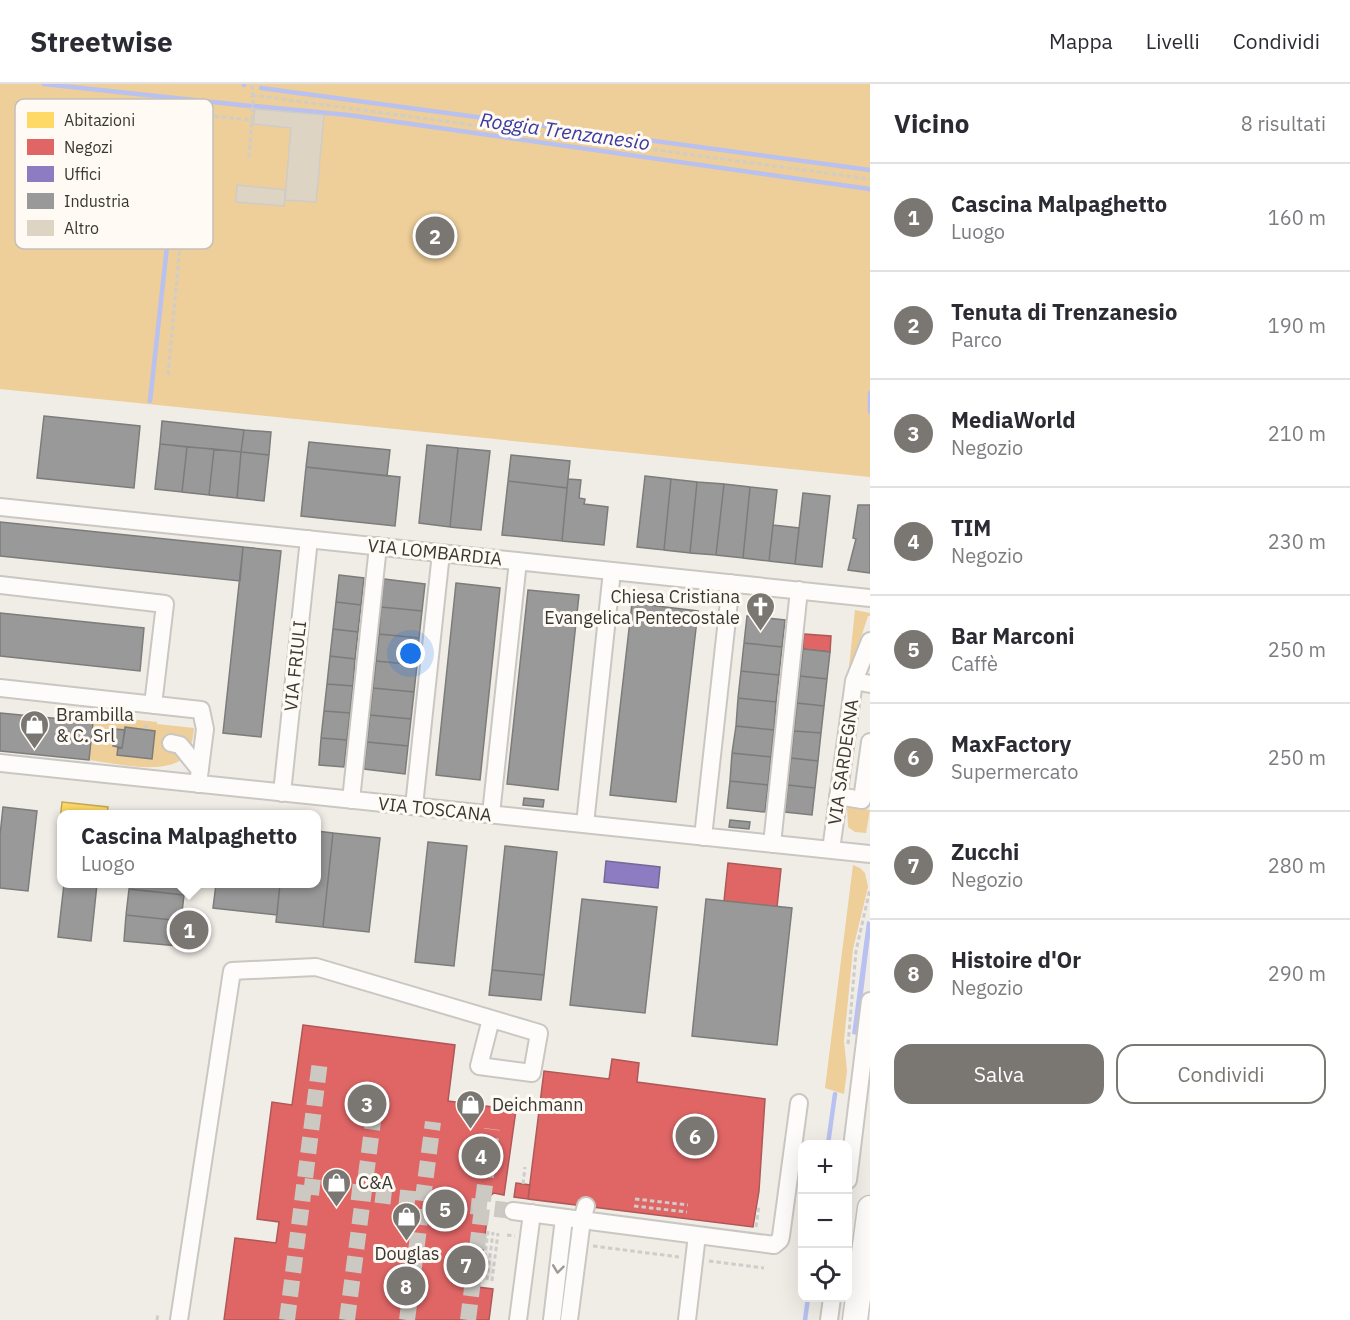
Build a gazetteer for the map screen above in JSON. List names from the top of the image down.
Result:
{
  "streets": {
    "street": [
      "VIA LOMBARDIA",
      "VIA FRIULI",
      "VIA SARDEGNA",
      "VIA TOSCANA"
    ]
  },
  "crossings": [
    ["VIA LOMBARDIA", "VIA FRIULI"],
    ["VIA FRIULI", "VIA TOSCANA"],
    ["VIA SARDEGNA", "VIA TOSCANA"]
  ],
  "water": ["Roggia Trenzanesio"],
  "places": {
    "church": ["Chiesa Cristiana Evangelica Pentecostale"],
    "shop": [
      "Brambilla & C. Srl",
      "Deichmann",
      "C&A",
      "Douglas"
    ]
  },
  "legend": [
    "Abitazioni",
    "Negozi",
    "Uffici",
    "Industria",
    "Altro"
  ],
  "page": {
    "header": "Streetwise",
    "nav": ["Mappa", "Livelli", "Condividi"],
    "heading": ["Vicino", "8 risultati"],
    "list": [
      {
        "mark": "1",
        "name": "Cascina Malpaghetto",
        "note": "Luogo",
        "value": "160 m"
      },
      {
        "mark": "2",
        "name": "Tenuta di Trenzanesio",
        "note": "Parco",
        "value": "190 m"
      },
      {
        "mark": "3",
        "name": "MediaWorld",
        "note": "Negozio",
        "value": "210 m"
      },
      {
        "mark": "4",
        "name": "TIM",
        "note": "Negozio",
        "value": "230 m"
      },
      {
        "mark": "5",
        "name": "Bar Marconi",
        "note": "Caffè",
        "value": "250 m"
      },
      {
        "mark": "6",
        "name": "MaxFactory",
        "note": "Supermercato",
        "value": "250 m"
      },
      {
        "mark": "7",
        "name": "Zucchi",
        "note": "Negozio",
        "value": "280 m"
      },
      {
        "mark": "8",
        "name": "Histoire d'Or",
        "note": "Negozio",
        "value": "290 m"
      }
    ],
    "pins": [
      "2",
      "1",
      "3",
      "6",
      "4",
      "5",
      "7",
      "8"
    ],
    "popup": ["Cascina Malpaghetto", "Luogo"],
    "buttons": ["Salva", "Condividi"],
    "map_buttons": ["+", "−"]
  }
}
